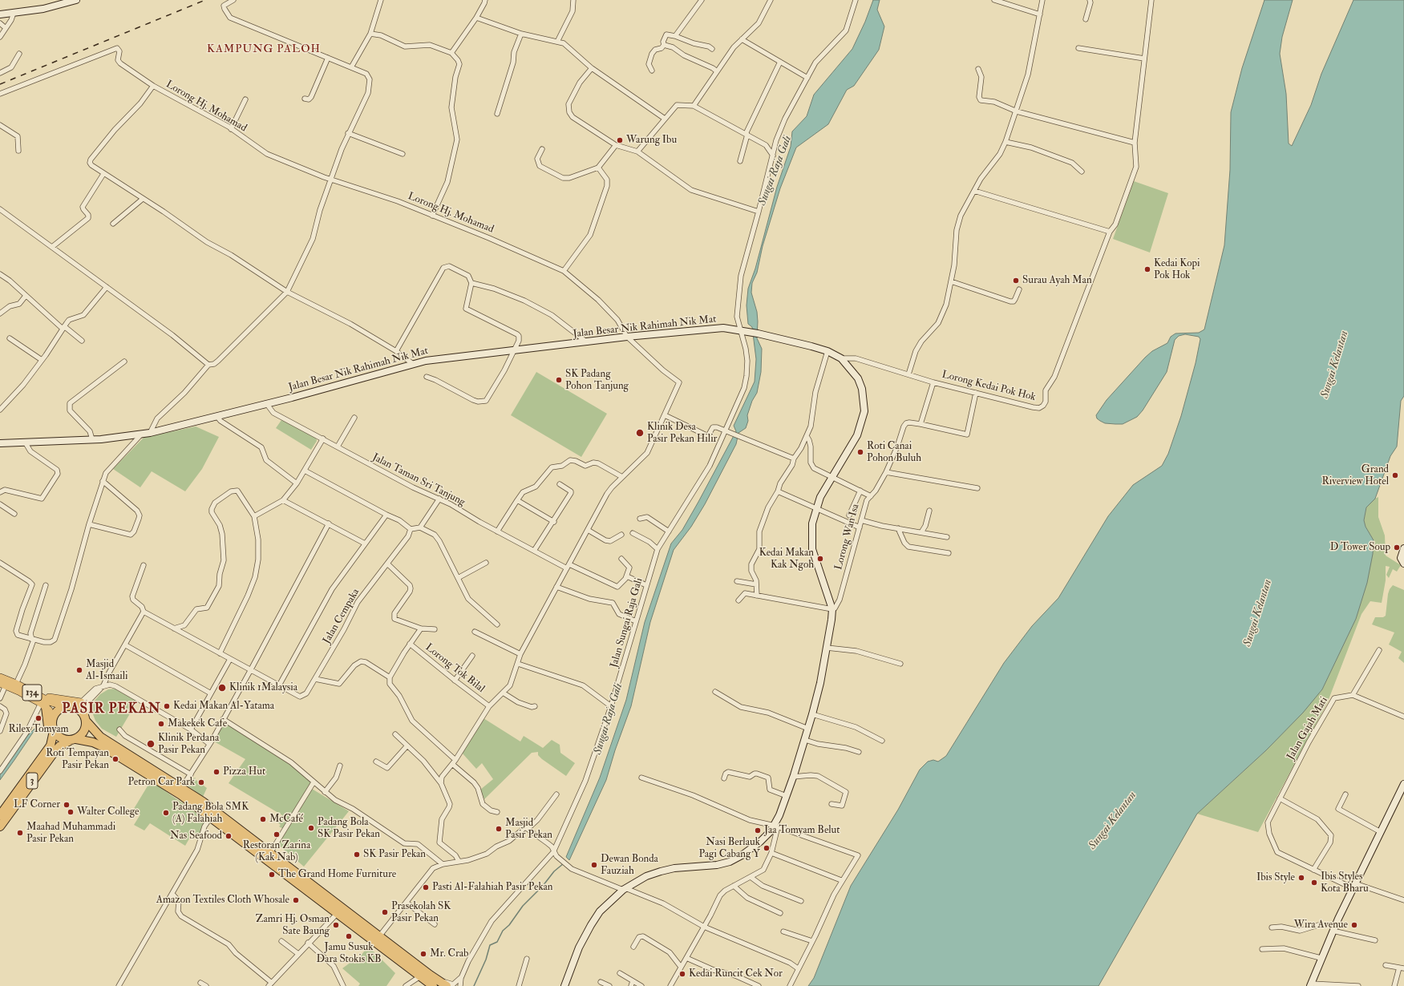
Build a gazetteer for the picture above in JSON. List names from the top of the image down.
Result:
{
  "streets": {
    "highway": ["3"],
    "main road": ["134"],
    "street": [
      "Lorong Hj. Mohamad",
      "Jalan Besar Nik Rahimah Nik Mat",
      "Lorong Kedai Pok Hok",
      "Jalan Taman Sri Tanjung",
      "Lorong Wan Isa",
      "Jalan Cempaka",
      "Jalan Sungai Raja Gali",
      "Lorong Tok Bilal",
      "Jalan Gajah Mati"
    ]
  },
  "crossings": [
    ["Lorong Hj. Mohamad", "Jalan Besar Nik Rahimah Nik Mat"],
    ["Lorong Hj. Mohamad", "Jalan Taman Sri Tanjung"],
    ["Lorong Hj. Mohamad", "Lorong Tok Bilal"],
    ["Jalan Besar Nik Rahimah Nik Mat", "Lorong Kedai Pok Hok"],
    ["Jalan Besar Nik Rahimah Nik Mat", "Jalan Taman Sri Tanjung"],
    ["Jalan Besar Nik Rahimah Nik Mat", "Lorong Wan Isa"],
    ["Jalan Besar Nik Rahimah Nik Mat", "Jalan Sungai Raja Gali"],
    ["Lorong Kedai Pok Hok", "Lorong Wan Isa"],
    ["134", "3"]
  ],
  "districts": ["KAMPUNG PALOH", "PASIR PEKAN"],
  "water": ["Sungai Raja Gali", "Sungai Kelantan"],
  "places": [
    "Warung Ibu",
    "Kedai Kopi Pok Hok",
    "Surau Ayah Man",
    "SK Padang Pohon Tanjung",
    "Klinik Desa Pasir Pekan Hilir",
    "Roti Canai Pohon Buluh",
    "Grand Riverview Hotel",
    "D Tower Soup",
    "Kedai Makan Kak Ngoh",
    "Masjid Al-Ismaili",
    "Klinik 1Malaysia",
    "Kedai Makan Al-Yatama",
    "Rilex Tomyam",
    "Makekek Cafe",
    "Klinik Perdana Pasir Pekan",
    "Roti Tempayan Pasir Pekan",
    "Pizza Hut",
    "Petron Car Park",
    "LF Corner",
    "Walter College",
    "Padang Bola SMK (A) Falahiah",
    "McCafé",
    "Padang Bola SK Pasir Pekan",
    "Masjid Pasir Pekan",
    "Jaa Tomyam Belut",
    "Maahad Muhammadi Pasir Pekan",
    "Restoran Zarina (Kak Nab)",
    "Nas Seafood",
    "Nasi Berlauk Pagi Cabang Y",
    "SK Pasir Pekan",
    "Dewan Bonda Fauziah",
    "The Grand Home Furniture",
    "Ibis Style",
    "Ibis Styles Kota Bharu",
    "Pasti Al-Falahiah Pasir Pekan",
    "Amazon Textiles Cloth Whosale",
    "Prasekolah SK Pasir Pekan",
    "Zamri Hj. Osman Sate Baung",
    "Wira Avenue",
    "Jamu Susuk Dara Stokis KB",
    "Mr. Crab",
    "Kedai Runcit Cek Nor"
  ]
}
